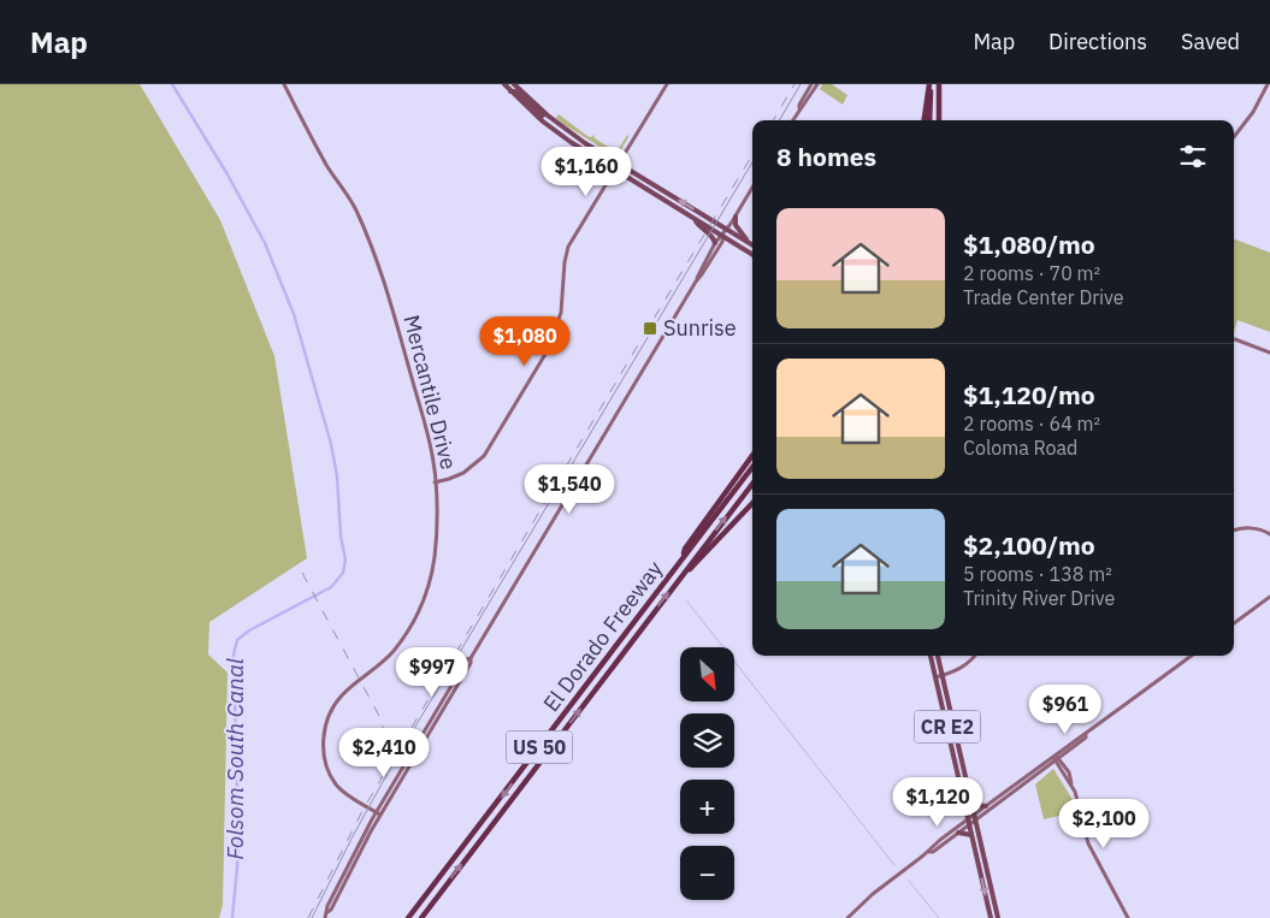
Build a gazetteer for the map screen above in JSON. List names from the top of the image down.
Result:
{
  "streets": {
    "highway": ["El Dorado Freeway", "US 50"],
    "main road": ["CR E2"],
    "street": ["Mercantile Drive"]
  },
  "water": ["Folsom South Canal"],
  "places": {
    "transit": ["Sunrise"]
  },
  "north": "bottom right",
  "page": {
    "header": "Map",
    "nav": ["Map", "Directions", "Saved"],
    "heading": "8 homes",
    "price": [
      "$1,160",
      "$1,080",
      "$1,540",
      "$997",
      "$961",
      "$2,410",
      "$1,120",
      "$2,100"
    ],
    "list": [
      {
        "name": "$1,080/mo",
        "note": "2 rooms · 70 m² · Trade Center Drive"
      },
      {
        "name": "$1,120/mo",
        "note": "2 rooms · 64 m² · Coloma Road"
      },
      {
        "name": "$2,100/mo",
        "note": "5 rooms · 138 m² · Trinity River Drive"
      }
    ],
    "map_buttons": ["+", "−"]
  }
}
